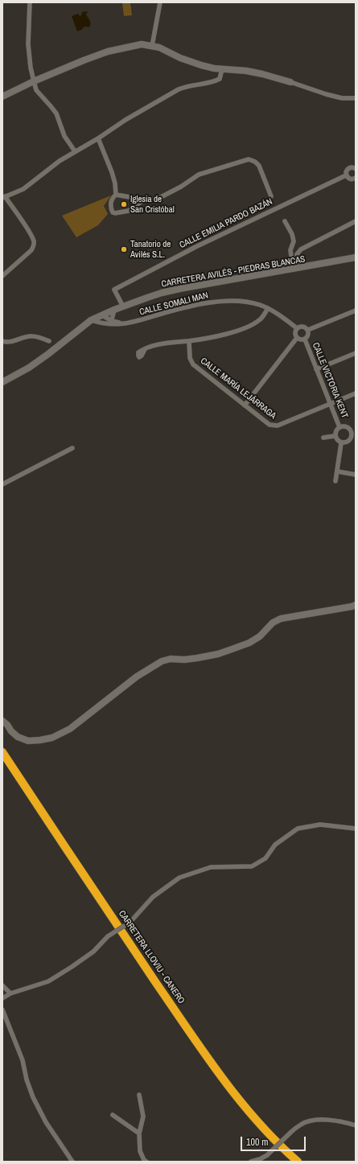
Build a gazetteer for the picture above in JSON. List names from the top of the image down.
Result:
{
  "streets": {
    "highway": ["CARRETERA LLOVIU - CANERO"],
    "street": [
      "CALLE EMILIA PARDO BAZÁN",
      "CARRETERA AVILÉS - PIEDRAS BLANCAS",
      "CALLE SOMALI MAN",
      "CALLE VICTORIA KENT",
      "CALLE MARÍA LEJÁRRAGA"
    ]
  },
  "crossings": [
    ["CALLE EMILIA PARDO BAZÁN", "CARRETERA AVILÉS - PIEDRAS BLANCAS"],
    ["CARRETERA AVILÉS - PIEDRAS BLANCAS", "CALLE SOMALI MAN"],
    ["CALLE SOMALI MAN", "CALLE VICTORIA KENT"],
    ["CALLE VICTORIA KENT", "CALLE MARÍA LEJÁRRAGA"]
  ],
  "places": ["Iglesia de San Cristóbal", "Tanatorio de Avilés S.L."],
  "scale_bar": "100 m"
}
